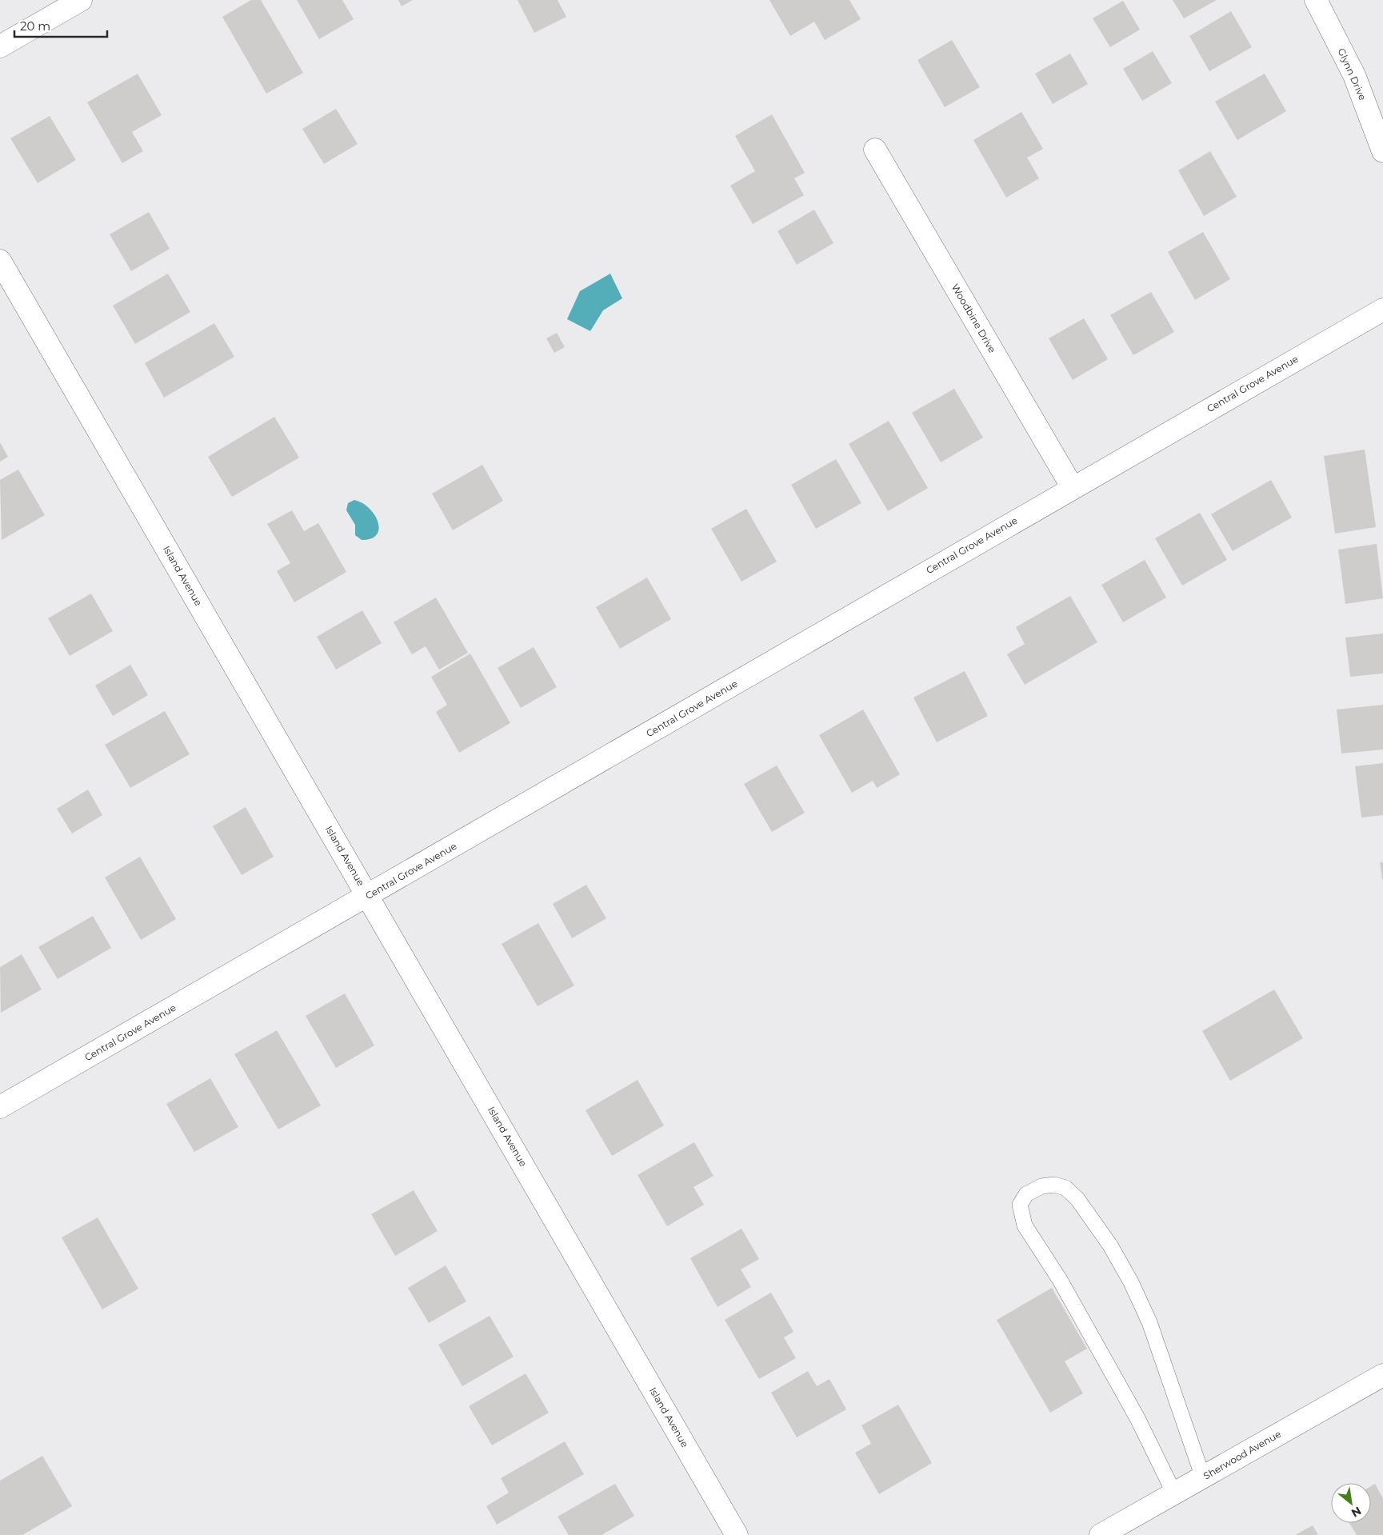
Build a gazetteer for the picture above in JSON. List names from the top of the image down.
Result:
{
  "streets": {
    "street": [
      "Glynn Drive",
      "Woodbine Drive",
      "Central Grove Avenue",
      "Island Avenue",
      "Sherwood Avenue"
    ]
  },
  "crossings": [
    ["Woodbine Drive", "Central Grove Avenue"],
    ["Central Grove Avenue", "Island Avenue"]
  ],
  "scale_bar": "20 m",
  "north": "bottom right"
}
